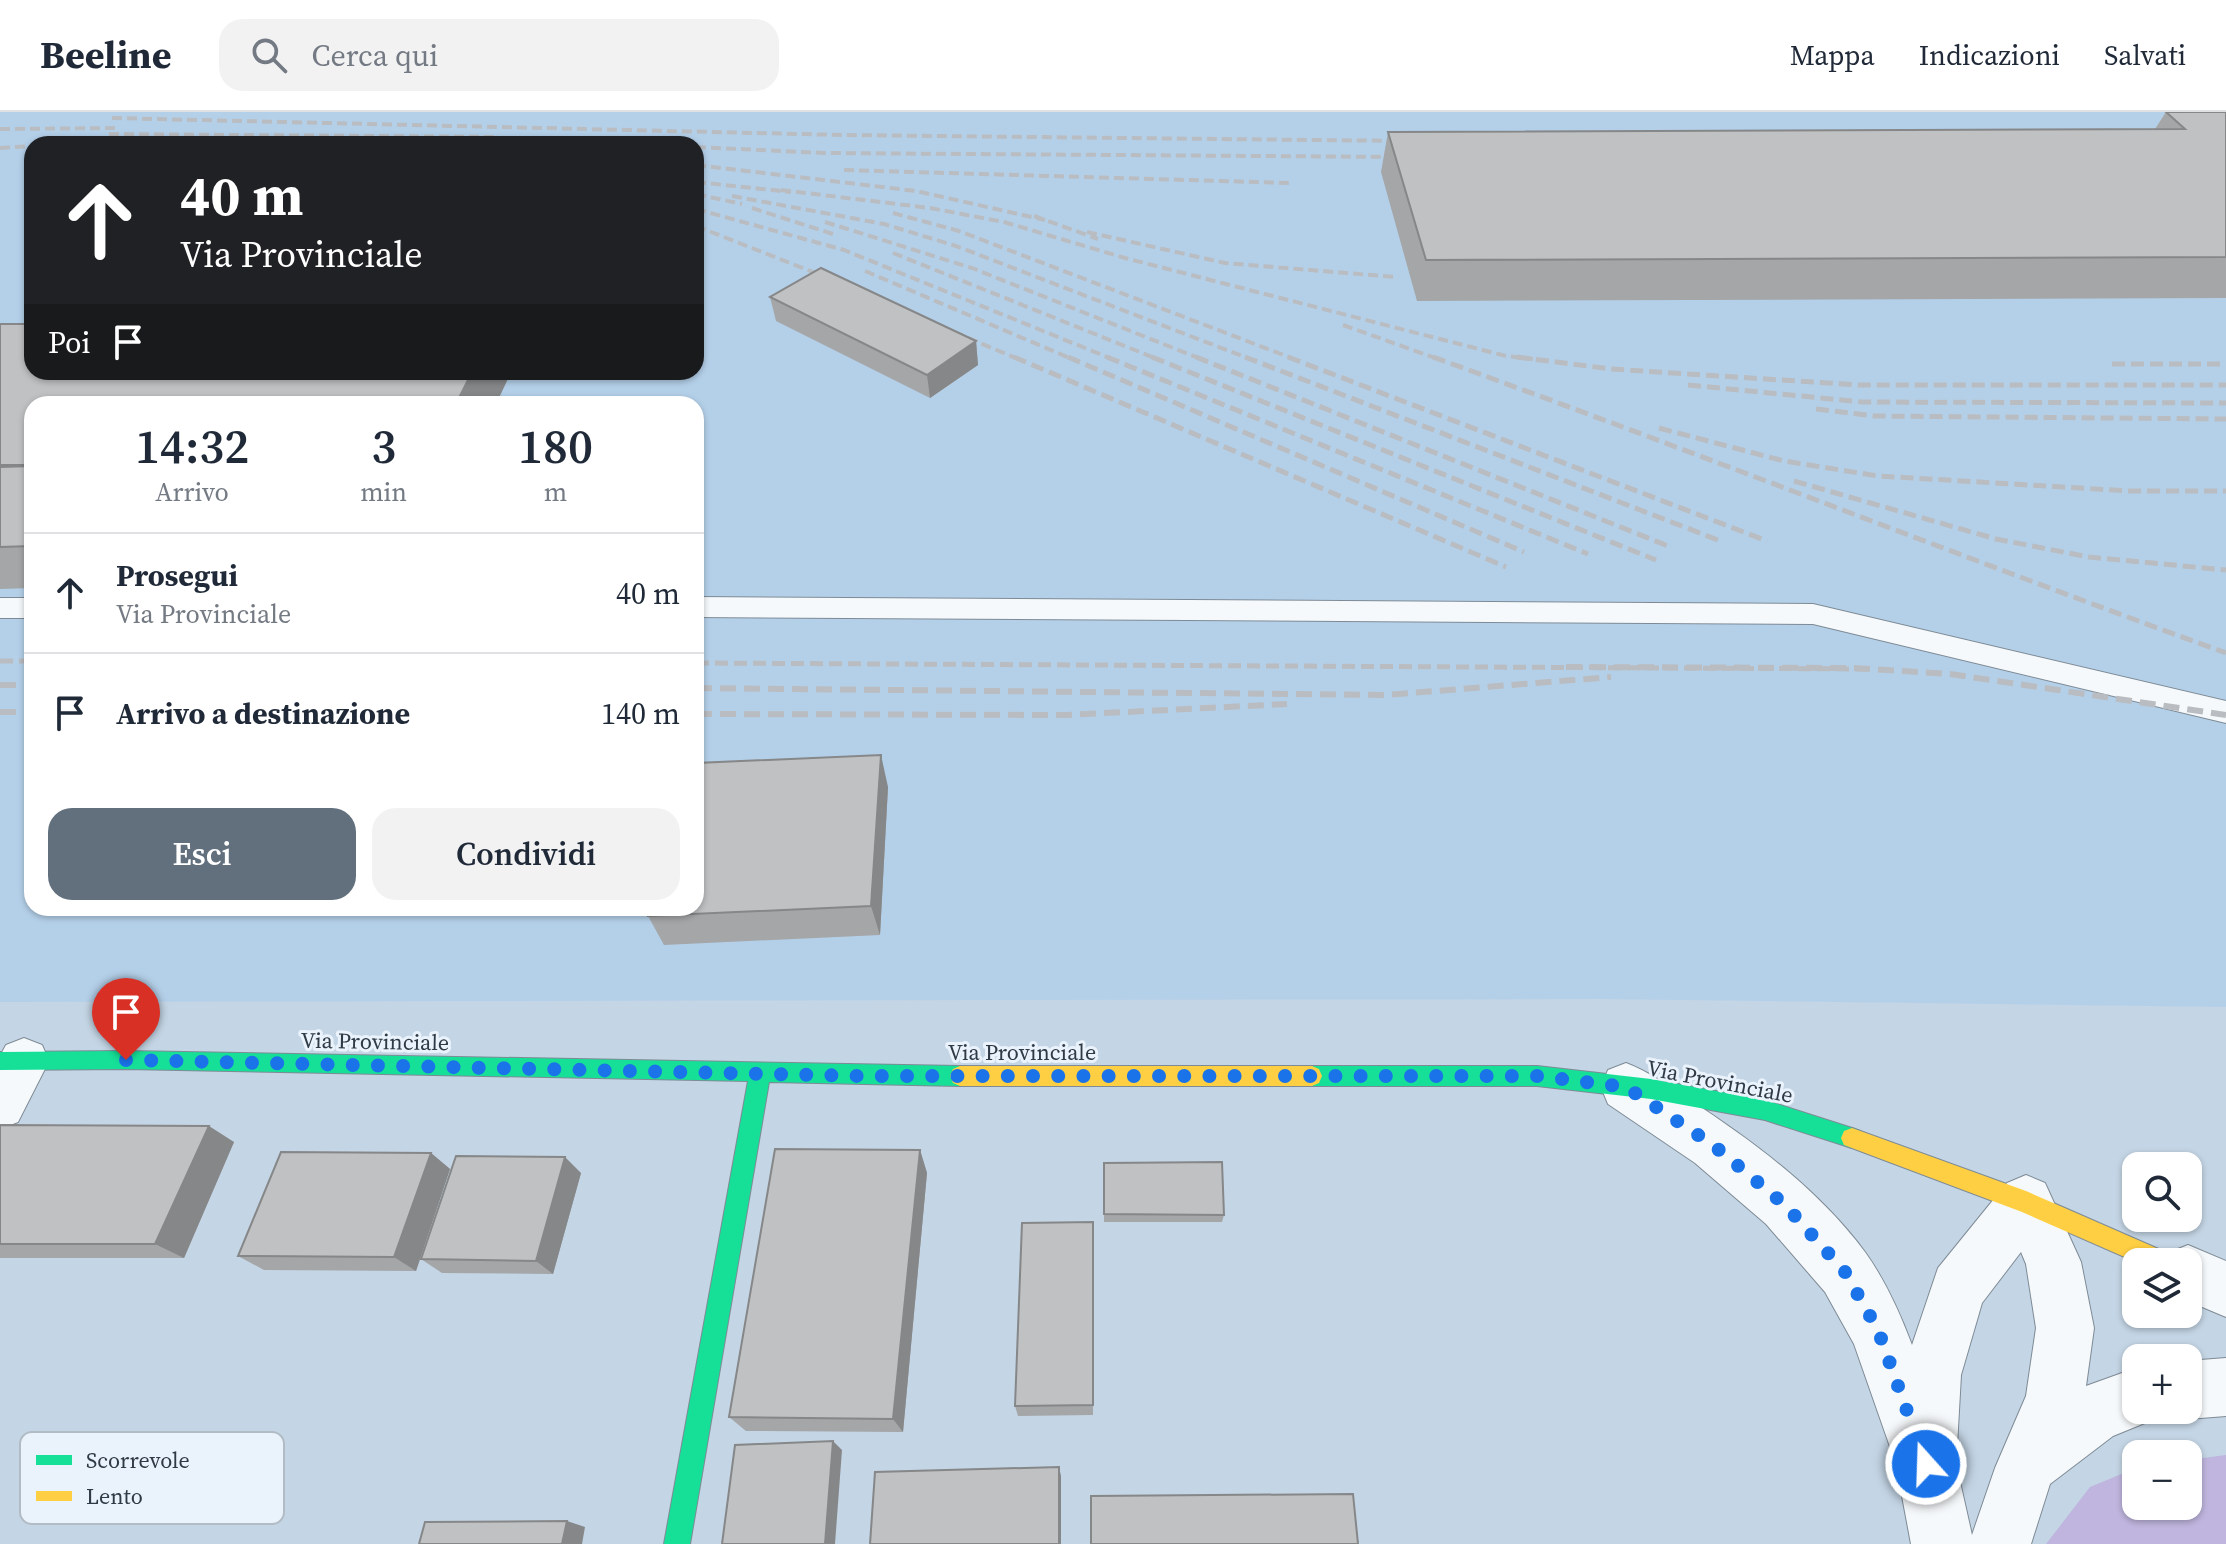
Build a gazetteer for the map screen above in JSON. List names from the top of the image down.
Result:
{
  "streets": {
    "street": ["Via Provinciale"]
  },
  "legend": ["Scorrevole", "Lento"],
  "page": {
    "header": "Beeline",
    "search": "Cerca qui",
    "nav": ["Mappa", "Indicazioni", "Salvati"],
    "turn": ["40 m", "Via Provinciale"],
    "then": "Poi",
    "eta": [
      "14:32",
      "Arrivo",
      "3",
      "min",
      "180",
      "m"
    ],
    "list": [
      {
        "name": "Prosegui",
        "note": "Via Provinciale",
        "value": "40 m"
      },
      {
        "name": "Arrivo a destinazione",
        "value": "140 m"
      }
    ],
    "buttons": ["Esci", "Condividi"],
    "map_buttons": ["+", "−"]
  }
}
